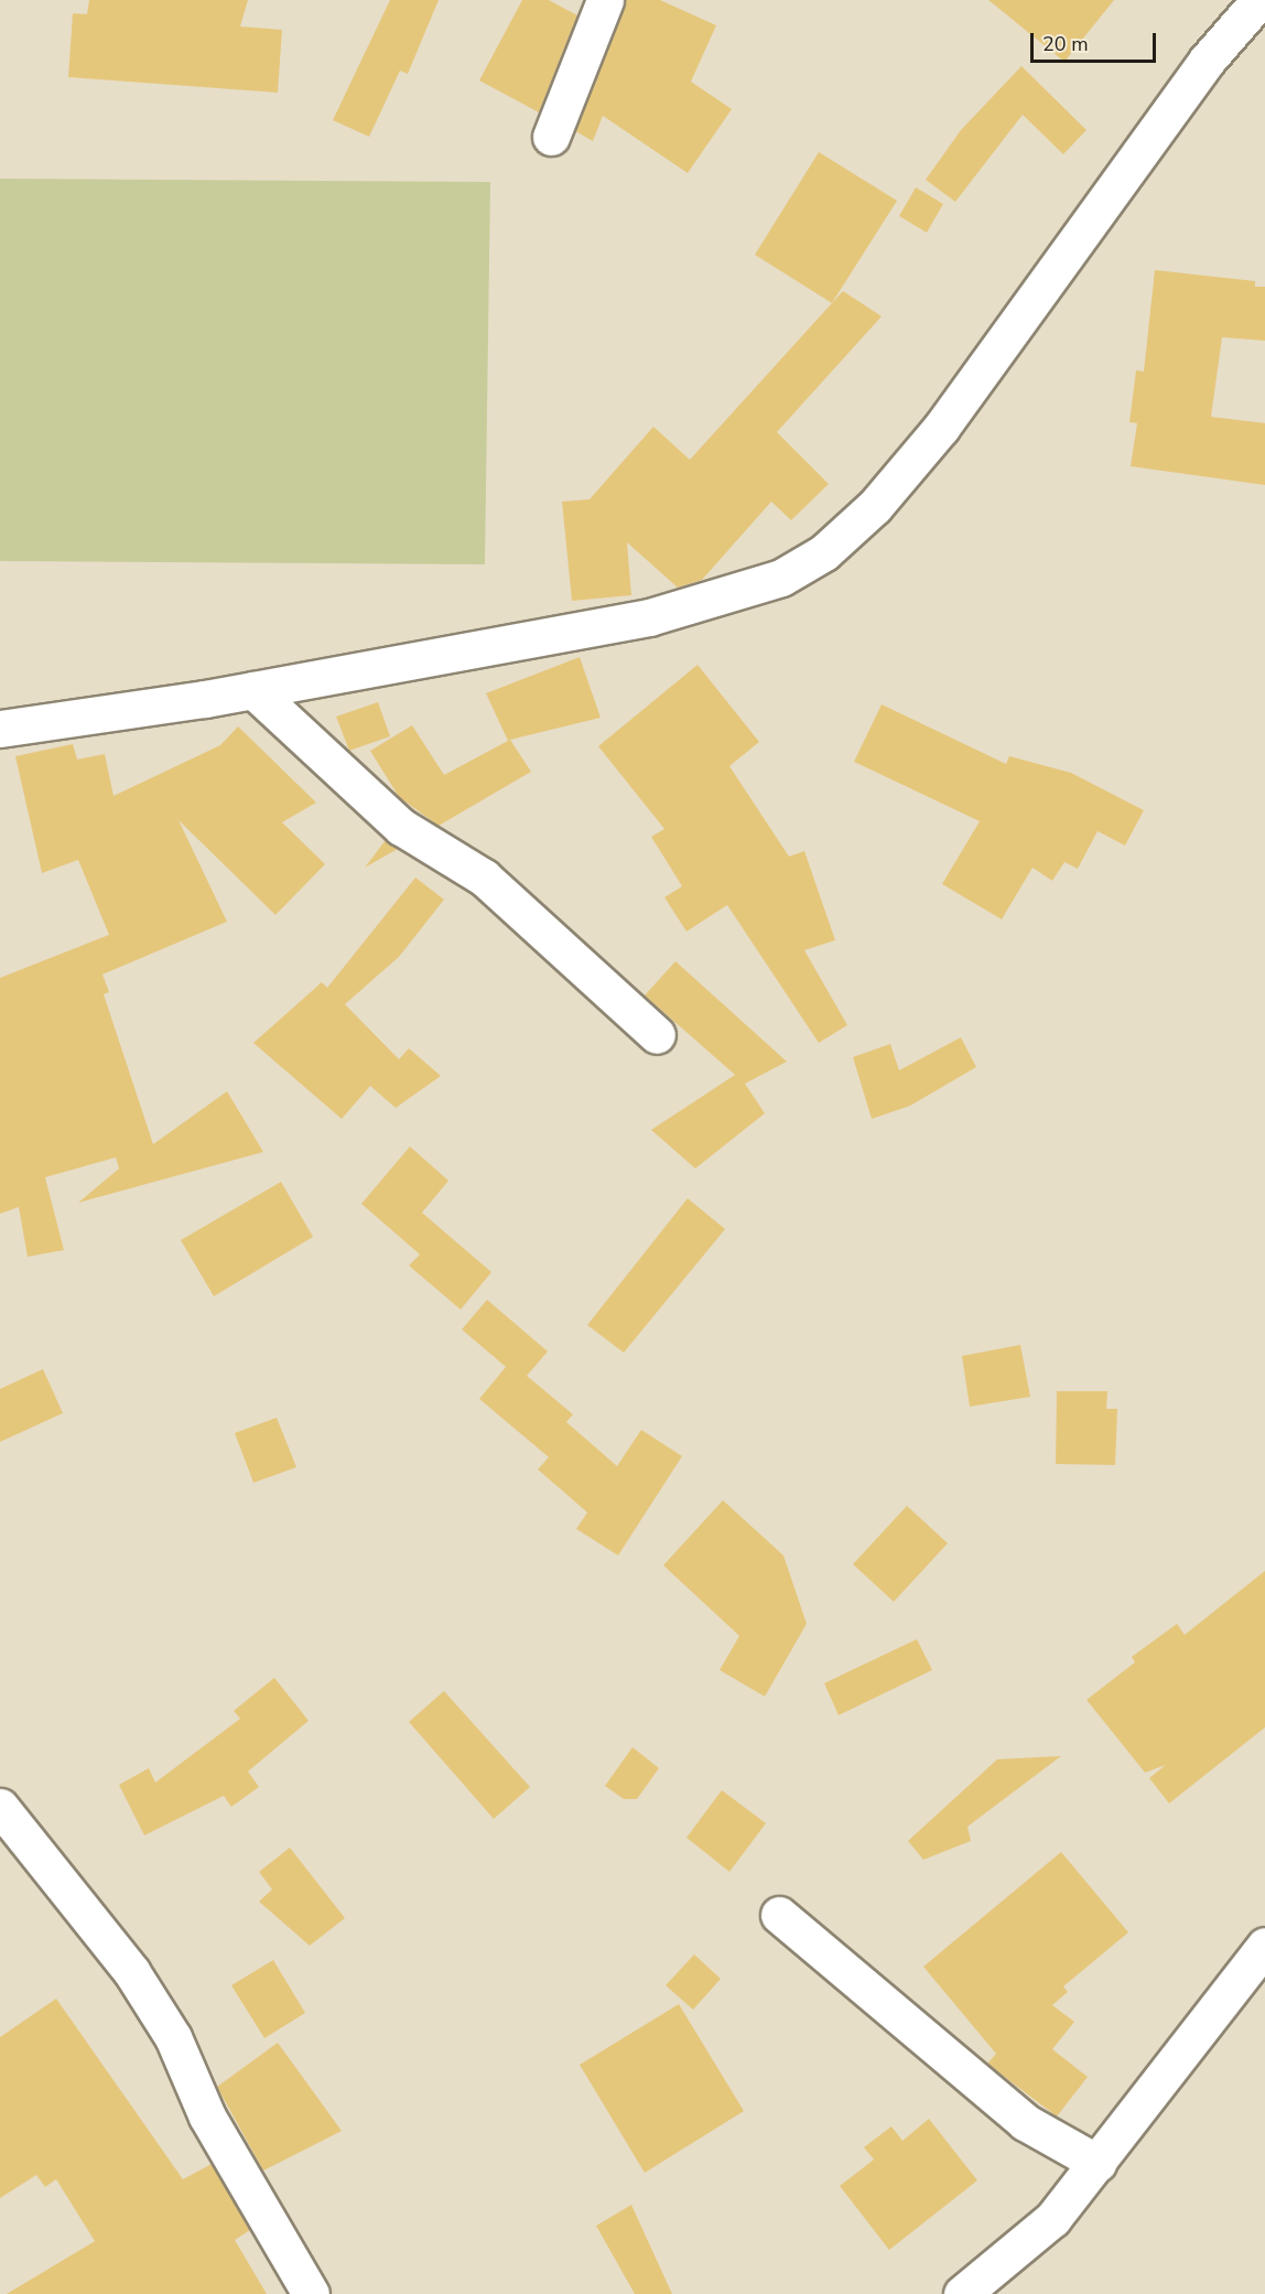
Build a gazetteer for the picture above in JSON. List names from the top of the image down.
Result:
{
  "scale_bar": "20 m"
}
